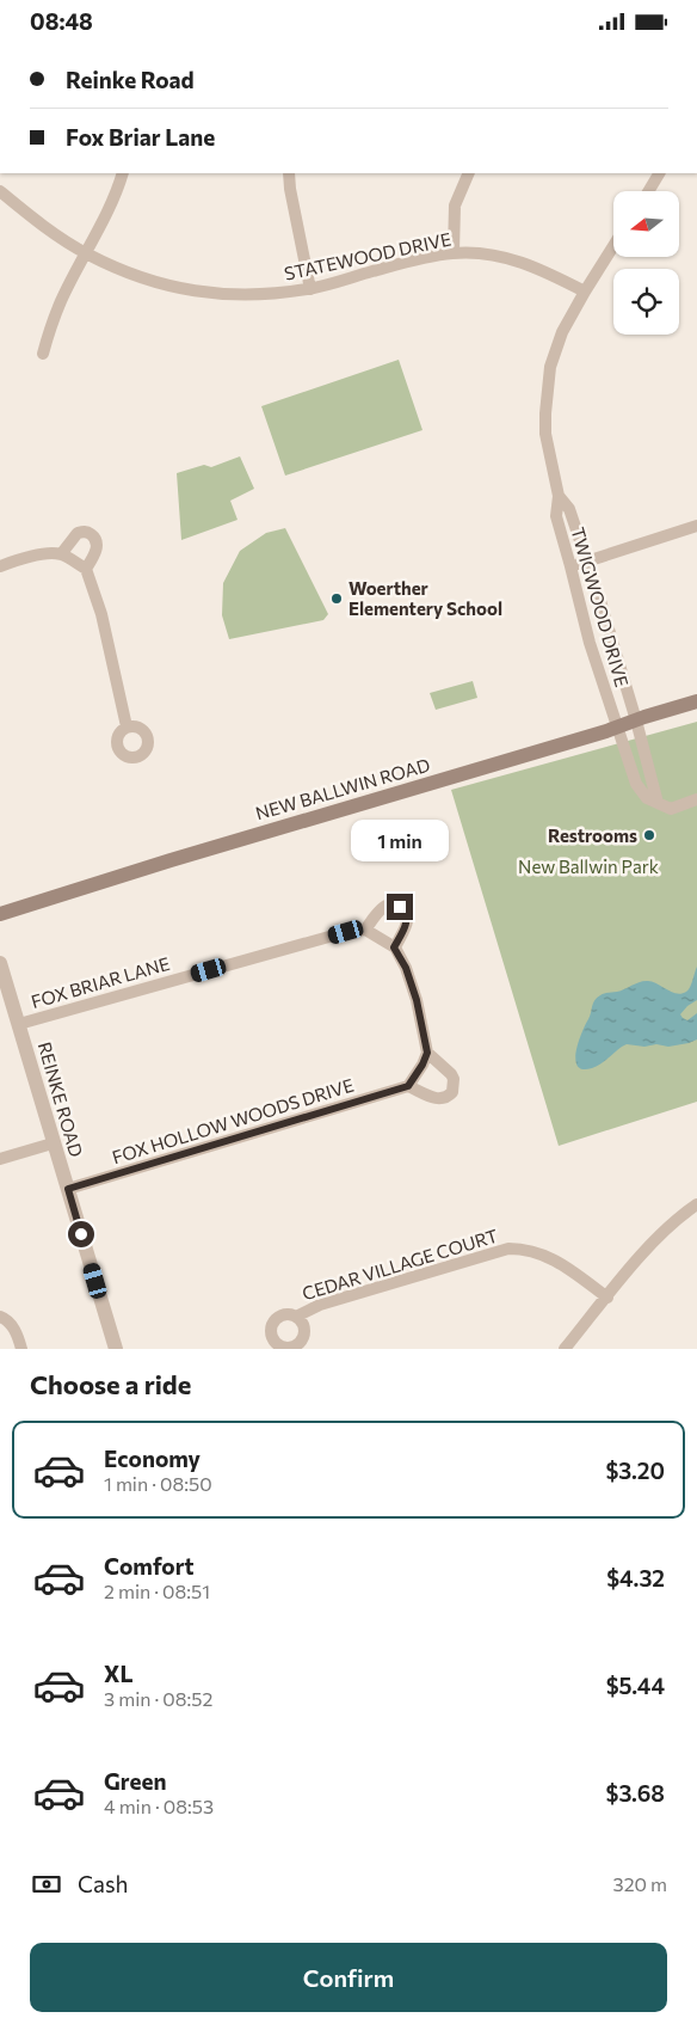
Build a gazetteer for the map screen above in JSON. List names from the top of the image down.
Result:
{
  "streets": {
    "main road": ["NEW BALLWIN ROAD"],
    "street": [
      "STATEWOOD DRIVE",
      "TWIGWOOD DRIVE",
      "FOX BRIAR LANE",
      "REINKE ROAD",
      "FOX HOLLOW WOODS DRIVE",
      "CEDAR VILLAGE COURT"
    ]
  },
  "crossings": [
    ["STATEWOOD DRIVE", "TWIGWOOD DRIVE"],
    ["TWIGWOOD DRIVE", "NEW BALLWIN ROAD"],
    ["FOX BRIAR LANE", "REINKE ROAD"],
    ["REINKE ROAD", "FOX HOLLOW WOODS DRIVE"]
  ],
  "parks": ["New Ballwin Park"],
  "places": ["Woerther Elementery School", "Restrooms"],
  "north": "left",
  "page": {
    "status": "08:48",
    "banner": ["Reinke Road", "Fox Briar Lane"],
    "bubble": "1 min",
    "heading": "Choose a ride",
    "list": [
      {
        "name": "Economy",
        "note": "1 min · 08:50",
        "value": "$3.20"
      },
      {
        "name": "Comfort",
        "note": "2 min · 08:51",
        "value": "$4.32"
      },
      {
        "name": "XL",
        "note": "3 min · 08:52",
        "value": "$5.44"
      },
      {
        "name": "Green",
        "note": "4 min · 08:53",
        "value": "$3.68"
      }
    ],
    "pay": ["Cash", "320 m"],
    "buttons": "Confirm"
  }
}
